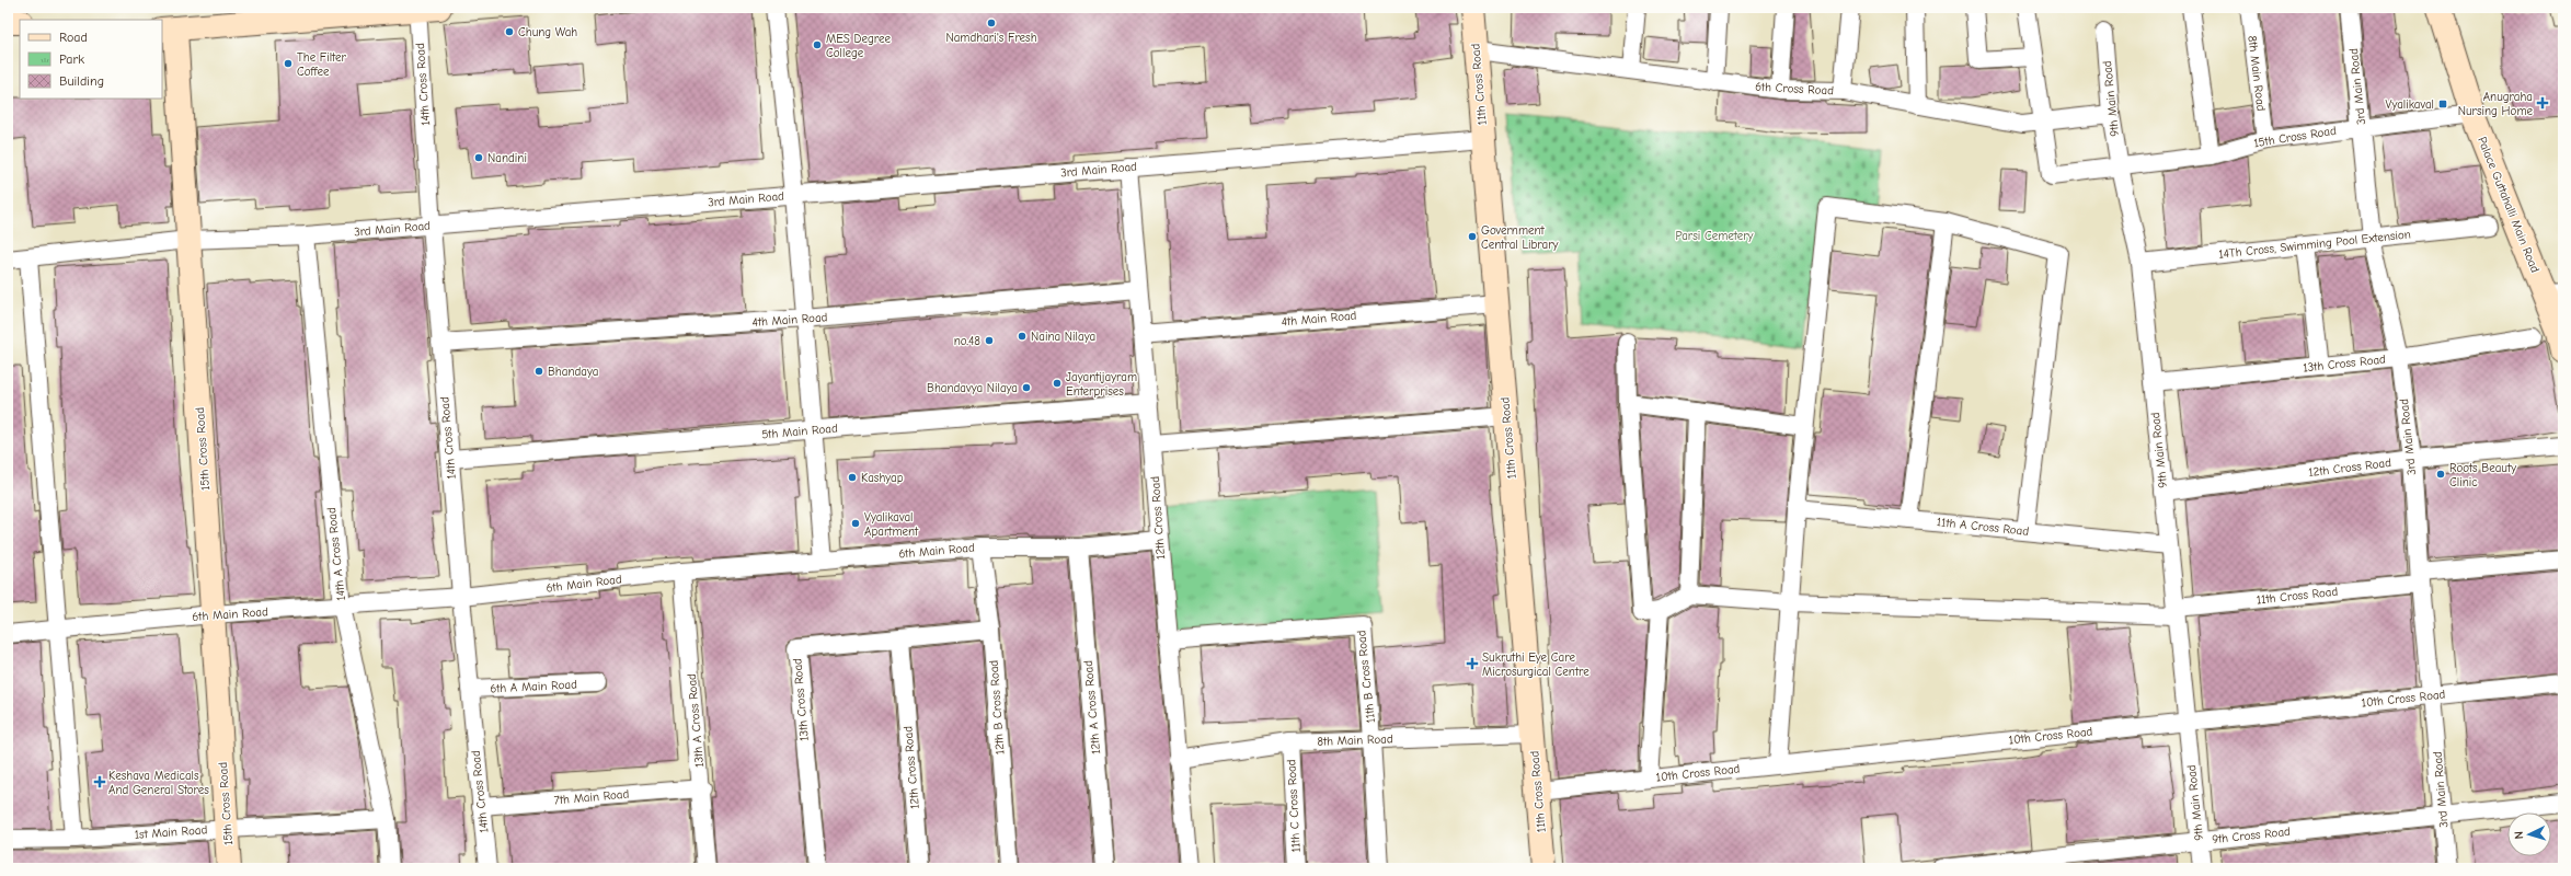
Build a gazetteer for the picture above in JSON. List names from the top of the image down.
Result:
{
  "streets": {
    "street": [
      "8th Main Road",
      "14th Cross Road",
      "11th Cross Road",
      "3rd Main Road",
      "6th Cross Road",
      "9th Main Road",
      "15th Cross Road",
      "Palace Guttahalli Main Road",
      "14Th Cross, Swimming Pool Extension",
      "4th Main Road",
      "13th Cross Road",
      "5th Main Road",
      "12th Cross Road",
      "11th A Cross Road",
      "6th Main Road",
      "14th A Cross Road",
      "11th B Cross Road",
      "6th A Main Road",
      "10th Cross Road",
      "12th B Cross Road",
      "12th A Cross Road",
      "13th A Cross Road",
      "7th Main Road",
      "11th C Cross Road",
      "1st Main Road",
      "9th Cross Road"
    ]
  },
  "crossings": [
    ["8th Main Road", "11th Cross Road"],
    ["8th Main Road", "15th Cross Road"],
    ["8th Main Road", "12th Cross Road"],
    ["8th Main Road", "11th B Cross Road"],
    ["8th Main Road", "11th C Cross Road"],
    ["14th Cross Road", "3rd Main Road"],
    ["14th Cross Road", "4th Main Road"],
    ["14th Cross Road", "5th Main Road"],
    ["14th Cross Road", "6th Main Road"],
    ["14th Cross Road", "6th A Main Road"],
    ["14th Cross Road", "7th Main Road"],
    ["11th Cross Road", "3rd Main Road"],
    ["11th Cross Road", "6th Cross Road"],
    ["11th Cross Road", "9th Main Road"],
    ["11th Cross Road", "4th Main Road"],
    ["11th Cross Road", "10th Cross Road"],
    ["3rd Main Road", "15th Cross Road"],
    ["3rd Main Road", "14Th Cross, Swimming Pool Extension"],
    ["3rd Main Road", "13th Cross Road"],
    ["3rd Main Road", "12th Cross Road"],
    ["3rd Main Road", "14th A Cross Road"],
    ["3rd Main Road", "10th Cross Road"],
    ["3rd Main Road", "9th Cross Road"],
    ["6th Cross Road", "9th Main Road"],
    ["6th Cross Road", "15th Cross Road"],
    ["9th Main Road", "15th Cross Road"],
    ["9th Main Road", "14Th Cross, Swimming Pool Extension"],
    ["9th Main Road", "13th Cross Road"],
    ["9th Main Road", "12th Cross Road"],
    ["9th Main Road", "11th A Cross Road"],
    ["9th Main Road", "10th Cross Road"],
    ["9th Main Road", "9th Cross Road"],
    ["15th Cross Road", "Palace Guttahalli Main Road"],
    ["15th Cross Road", "6th Main Road"],
    ["15th Cross Road", "1st Main Road"],
    ["4th Main Road", "12th Cross Road"],
    ["13th Cross Road", "12th Cross Road"],
    ["13th Cross Road", "12th B Cross Road"],
    ["5th Main Road", "12th Cross Road"],
    ["12th Cross Road", "6th Main Road"],
    ["12th Cross Road", "11th B Cross Road"],
    ["6th Main Road", "14th A Cross Road"],
    ["6th Main Road", "12th B Cross Road"],
    ["6th Main Road", "12th A Cross Road"],
    ["6th Main Road", "13th A Cross Road"],
    ["14th A Cross Road", "1st Main Road"],
    ["13th A Cross Road", "7th Main Road"]
  ],
  "parks": ["Parsi Cemetery"],
  "places": {
    "other": [
      "Namdhari's Fresh",
      "Chung Wah",
      "MES Degree College",
      "The Filter Coffee",
      "Nandini",
      "Government Central Library",
      "Naina Nilaya",
      "no.48",
      "Bhandaya",
      "Jayantijayram Enterprises",
      "Bhandavya Nilaya",
      "Roots Beauty Clinic",
      "Kashyap",
      "Vyalikaval Apartment"
    ],
    "health": ["Anugraha Nursing Home", "Sukruthi Eye Care Microsurgical Centre", "Keshava Medicals And General Stores"],
    "transit": ["Vyalikaval"]
  },
  "legend": ["Road", "Park", "Building"],
  "north": "left"
}
